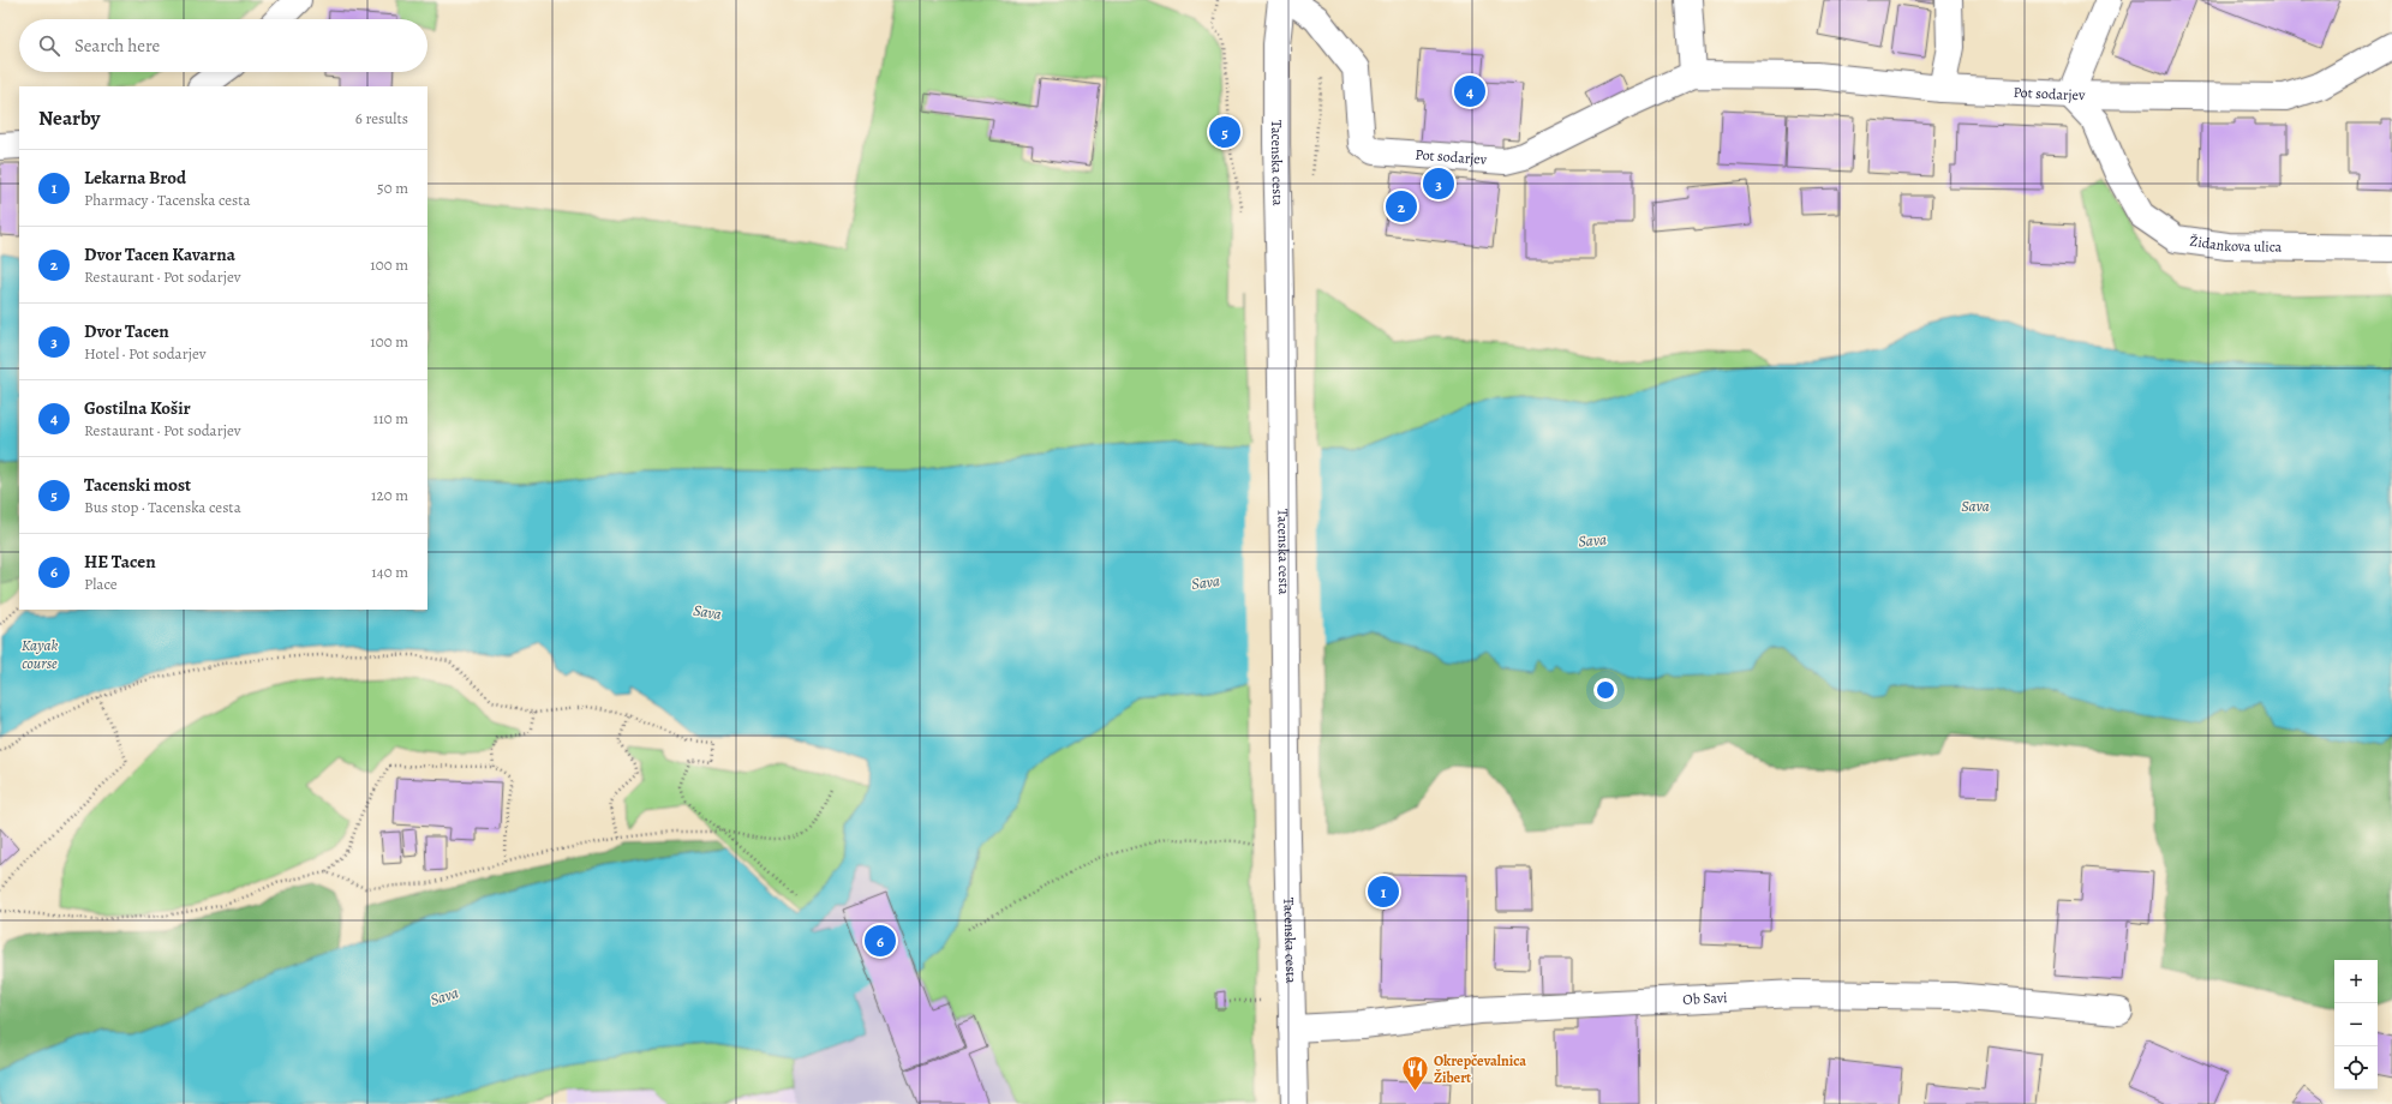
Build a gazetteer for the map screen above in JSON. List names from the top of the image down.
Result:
{
  "streets": {
    "street": [
      "Pot sodarjev",
      "Tacenska cesta",
      "Židankova ulica",
      "Ob Savi"
    ]
  },
  "crossings": [
    ["Pot sodarjev", "Židankova ulica"],
    ["Tacenska cesta", "Ob Savi"]
  ],
  "water": ["Sava", "Kayak course"],
  "places": {
    "restaurant": ["Okrepčevalnica Žibert"]
  },
  "page": {
    "search": "Search here",
    "pins": [
      "4",
      "5",
      "3",
      "2",
      "1",
      "6"
    ],
    "heading": ["Nearby", "6 results"],
    "list": [
      {
        "mark": "1",
        "name": "Lekarna Brod",
        "note": "Pharmacy · Tacenska cesta",
        "value": "50 m"
      },
      {
        "mark": "2",
        "name": "Dvor Tacen Kavarna",
        "note": "Restaurant · Pot sodarjev",
        "value": "100 m"
      },
      {
        "mark": "3",
        "name": "Dvor Tacen",
        "note": "Hotel · Pot sodarjev",
        "value": "100 m"
      },
      {
        "mark": "4",
        "name": "Gostilna Košir",
        "note": "Restaurant · Pot sodarjev",
        "value": "110 m"
      },
      {
        "mark": "5",
        "name": "Tacenski most",
        "note": "Bus stop · Tacenska cesta",
        "value": "120 m"
      },
      {
        "mark": "6",
        "name": "HE Tacen",
        "note": "Place",
        "value": "140 m"
      }
    ],
    "map_buttons": ["+", "−"]
  }
}
